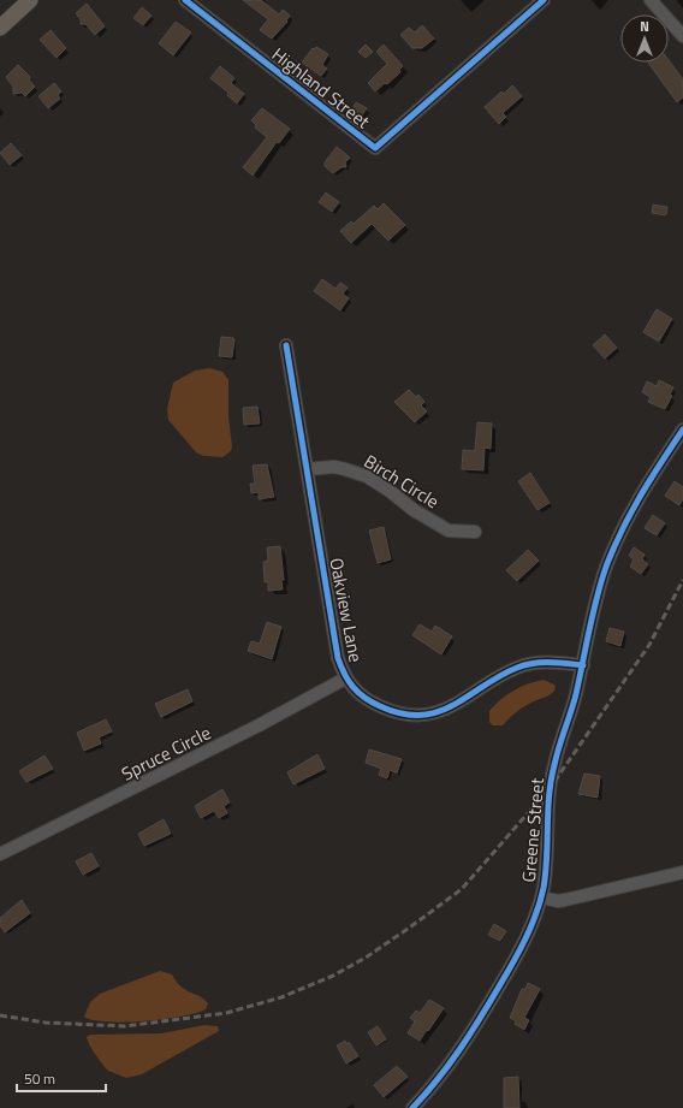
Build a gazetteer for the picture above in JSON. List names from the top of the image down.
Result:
{
  "streets": {
    "street": [
      "Highland Street",
      "Birch Circle",
      "Oakview Lane",
      "Spruce Circle",
      "Greene Street"
    ]
  },
  "crossings": [
    ["Birch Circle", "Oakview Lane"],
    ["Oakview Lane", "Spruce Circle"],
    ["Oakview Lane", "Greene Street"]
  ],
  "scale_bar": "50 m",
  "north": "top"
}
